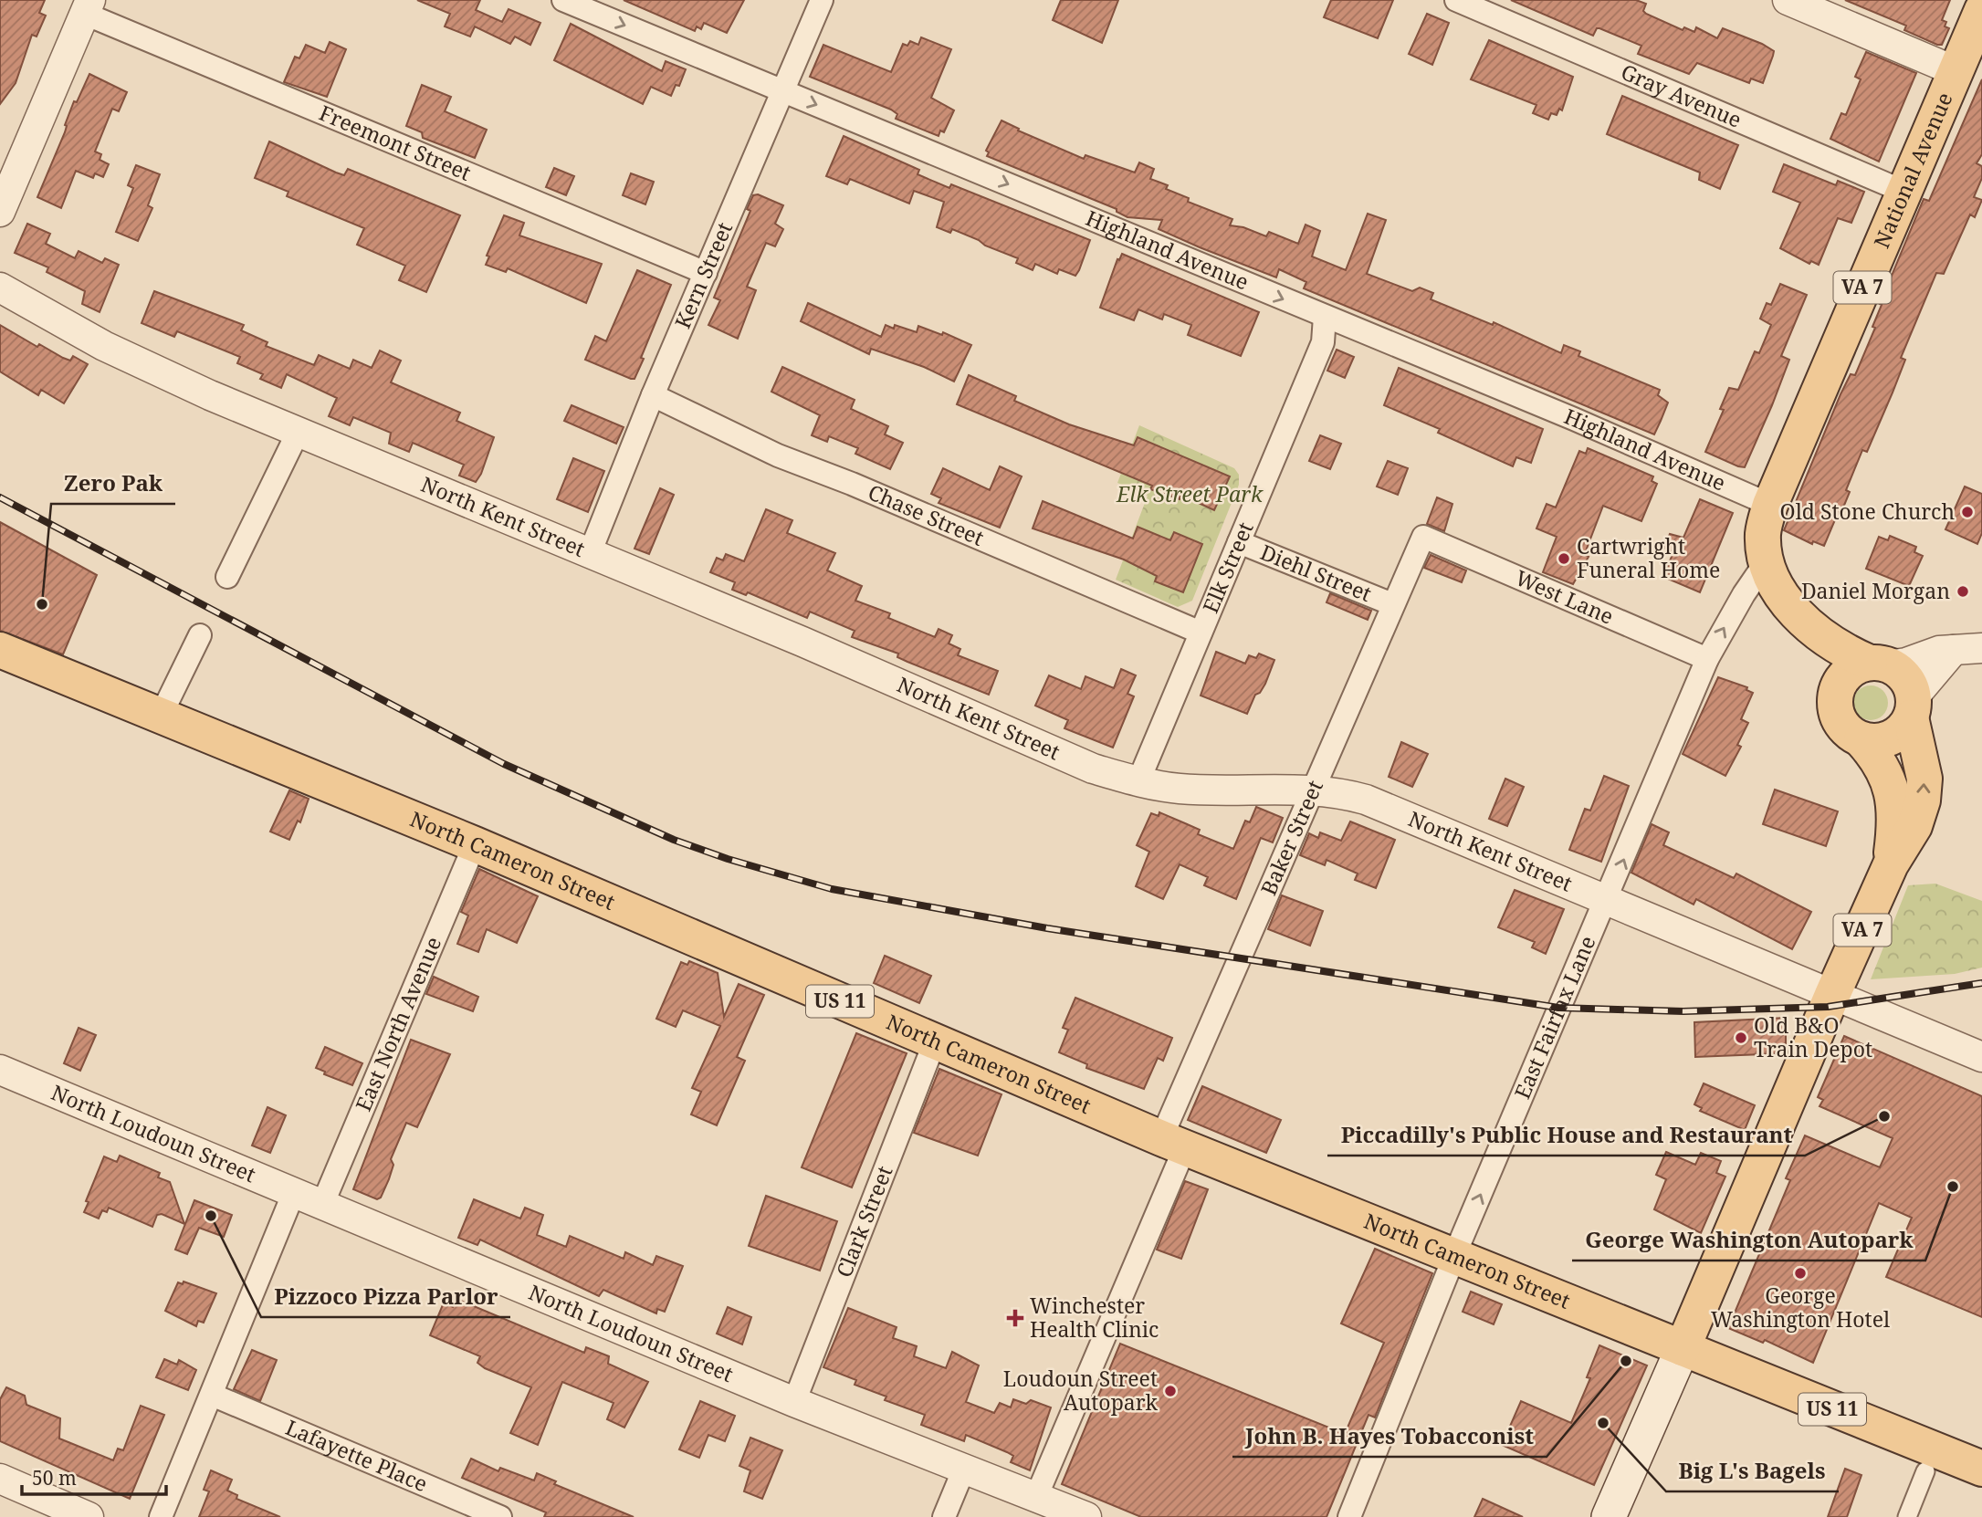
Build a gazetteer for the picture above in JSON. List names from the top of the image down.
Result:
{
  "streets": {
    "main road": [
      "National Avenue",
      "VA 7",
      "North Cameron Street",
      "US 11"
    ],
    "street": [
      "Gray Avenue",
      "Freemont Street",
      "Highland Avenue",
      "Kern Street",
      "Chase Street",
      "North Kent Street",
      "Elk Street",
      "Diehl Street",
      "West Lane",
      "Baker Street",
      "East Fairfax Lane",
      "East North Avenue",
      "North Loudoun Street",
      "Clark Street",
      "Lafayette Place"
    ]
  },
  "crossings": [
    ["Gray Avenue", "National Avenue"],
    ["Freemont Street", "Kern Street"],
    ["National Avenue", "Highland Avenue"],
    ["National Avenue", "VA 7"],
    ["Highland Avenue", "Kern Street"],
    ["Highland Avenue", "VA 7"],
    ["Highland Avenue", "Elk Street"],
    ["Kern Street", "Chase Street"],
    ["Kern Street", "North Kent Street"],
    ["VA 7", "North Kent Street"],
    ["VA 7", "North Cameron Street"],
    ["VA 7", "East Fairfax Lane"],
    ["Chase Street", "Elk Street"],
    ["North Kent Street", "Elk Street"],
    ["North Kent Street", "Baker Street"],
    ["North Kent Street", "East Fairfax Lane"],
    ["Elk Street", "Diehl Street"],
    ["Diehl Street", "Baker Street"],
    ["West Lane", "Baker Street"],
    ["West Lane", "East Fairfax Lane"],
    ["Baker Street", "North Cameron Street"],
    ["Baker Street", "North Loudoun Street"],
    ["North Cameron Street", "East Fairfax Lane"],
    ["North Cameron Street", "East North Avenue"],
    ["North Cameron Street", "Clark Street"],
    ["East North Avenue", "North Loudoun Street"],
    ["North Loudoun Street", "Clark Street"]
  ],
  "one_way": ["Highland Avenue", "East Fairfax Lane"],
  "parks": ["Elk Street Park"],
  "places": {
    "other": [
      "Old Stone Church",
      "Cartwright Funeral Home",
      "Daniel Morgan",
      "Zero Pak",
      "Old B&O Train Depot",
      "Piccadilly's Public House and Restaurant",
      "George Washington Autopark",
      "Pizzoco Pizza Parlor",
      "George Washington Hotel",
      "John B. Hayes Tobacconist",
      "Loudoun Street Autopark",
      "Big L's Bagels"
    ],
    "health": ["Winchester Health Clinic"]
  },
  "scale_bar": "50 m"
}
